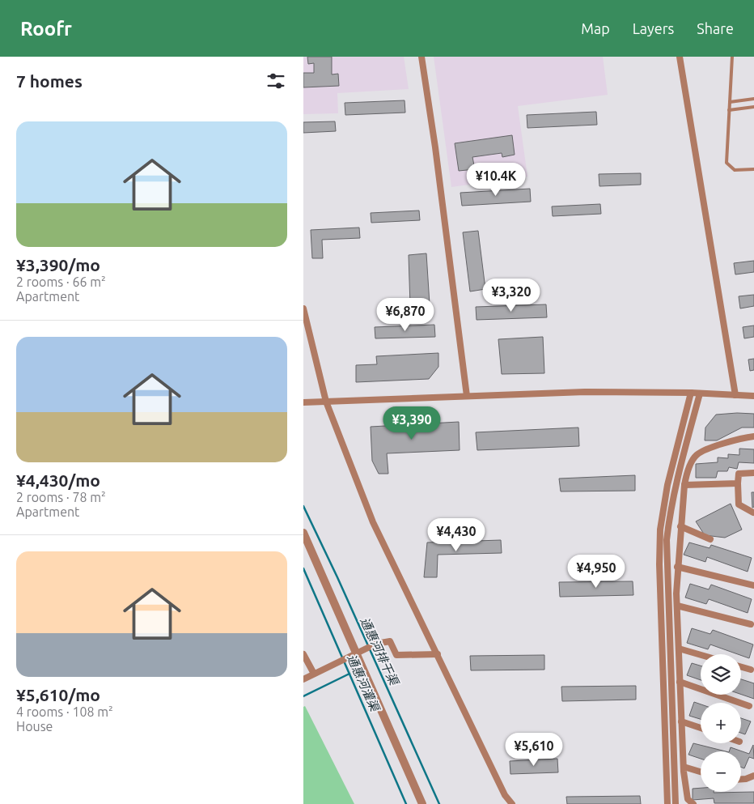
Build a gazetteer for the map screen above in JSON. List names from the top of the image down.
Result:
{
  "water": ["通惠河排干渠", "通惠河灌渠"],
  "page": {
    "header": "Roofr",
    "nav": ["Map", "Layers", "Share"],
    "heading": "7 homes",
    "list": [
      {
        "name": "¥3,390/mo",
        "note": "2 rooms · 66 m² · Apartment"
      },
      {
        "name": "¥4,430/mo",
        "note": "2 rooms · 78 m² · Apartment"
      },
      {
        "name": "¥5,610/mo",
        "note": "4 rooms · 108 m² · House"
      }
    ],
    "price": [
      "¥10.4K",
      "¥3,320",
      "¥6,870",
      "¥3,390",
      "¥4,430",
      "¥4,950",
      "¥5,610"
    ],
    "map_buttons": ["+", "−"]
  }
}
